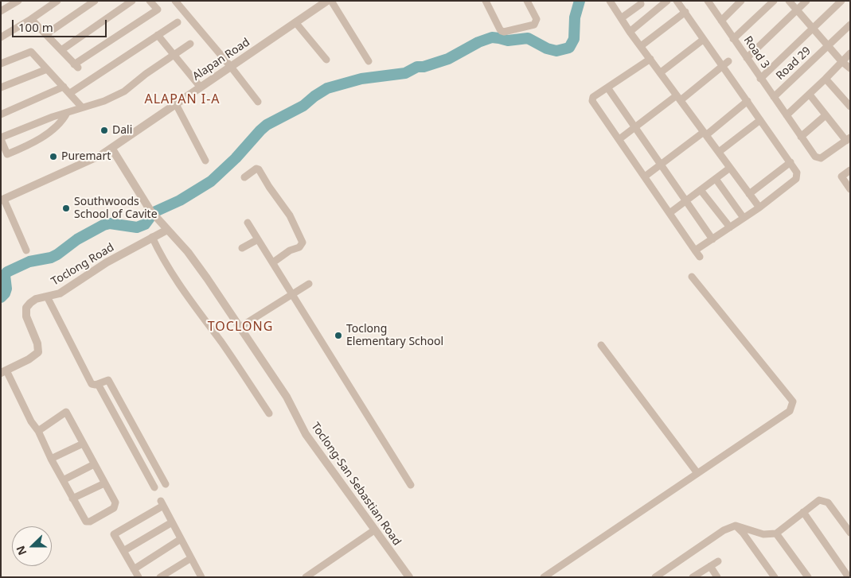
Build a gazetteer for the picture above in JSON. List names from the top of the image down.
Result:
{
  "streets": {
    "street": [
      "Road 3",
      "Alapan Road",
      "Road 29",
      "Toclong Road",
      "Toclong-San Sebastian Road"
    ]
  },
  "crossings": [
    ["Road 3", "Road 29"],
    ["Alapan Road", "Toclong-San Sebastian Road"],
    ["Toclong Road", "Toclong-San Sebastian Road"]
  ],
  "districts": ["ALAPAN I-A", "TOCLONG"],
  "places": [
    "Dali",
    "Puremart",
    "Southwoods School of Cavite",
    "Toclong Elementary School"
  ],
  "scale_bar": "100 m",
  "north": "left"
}
